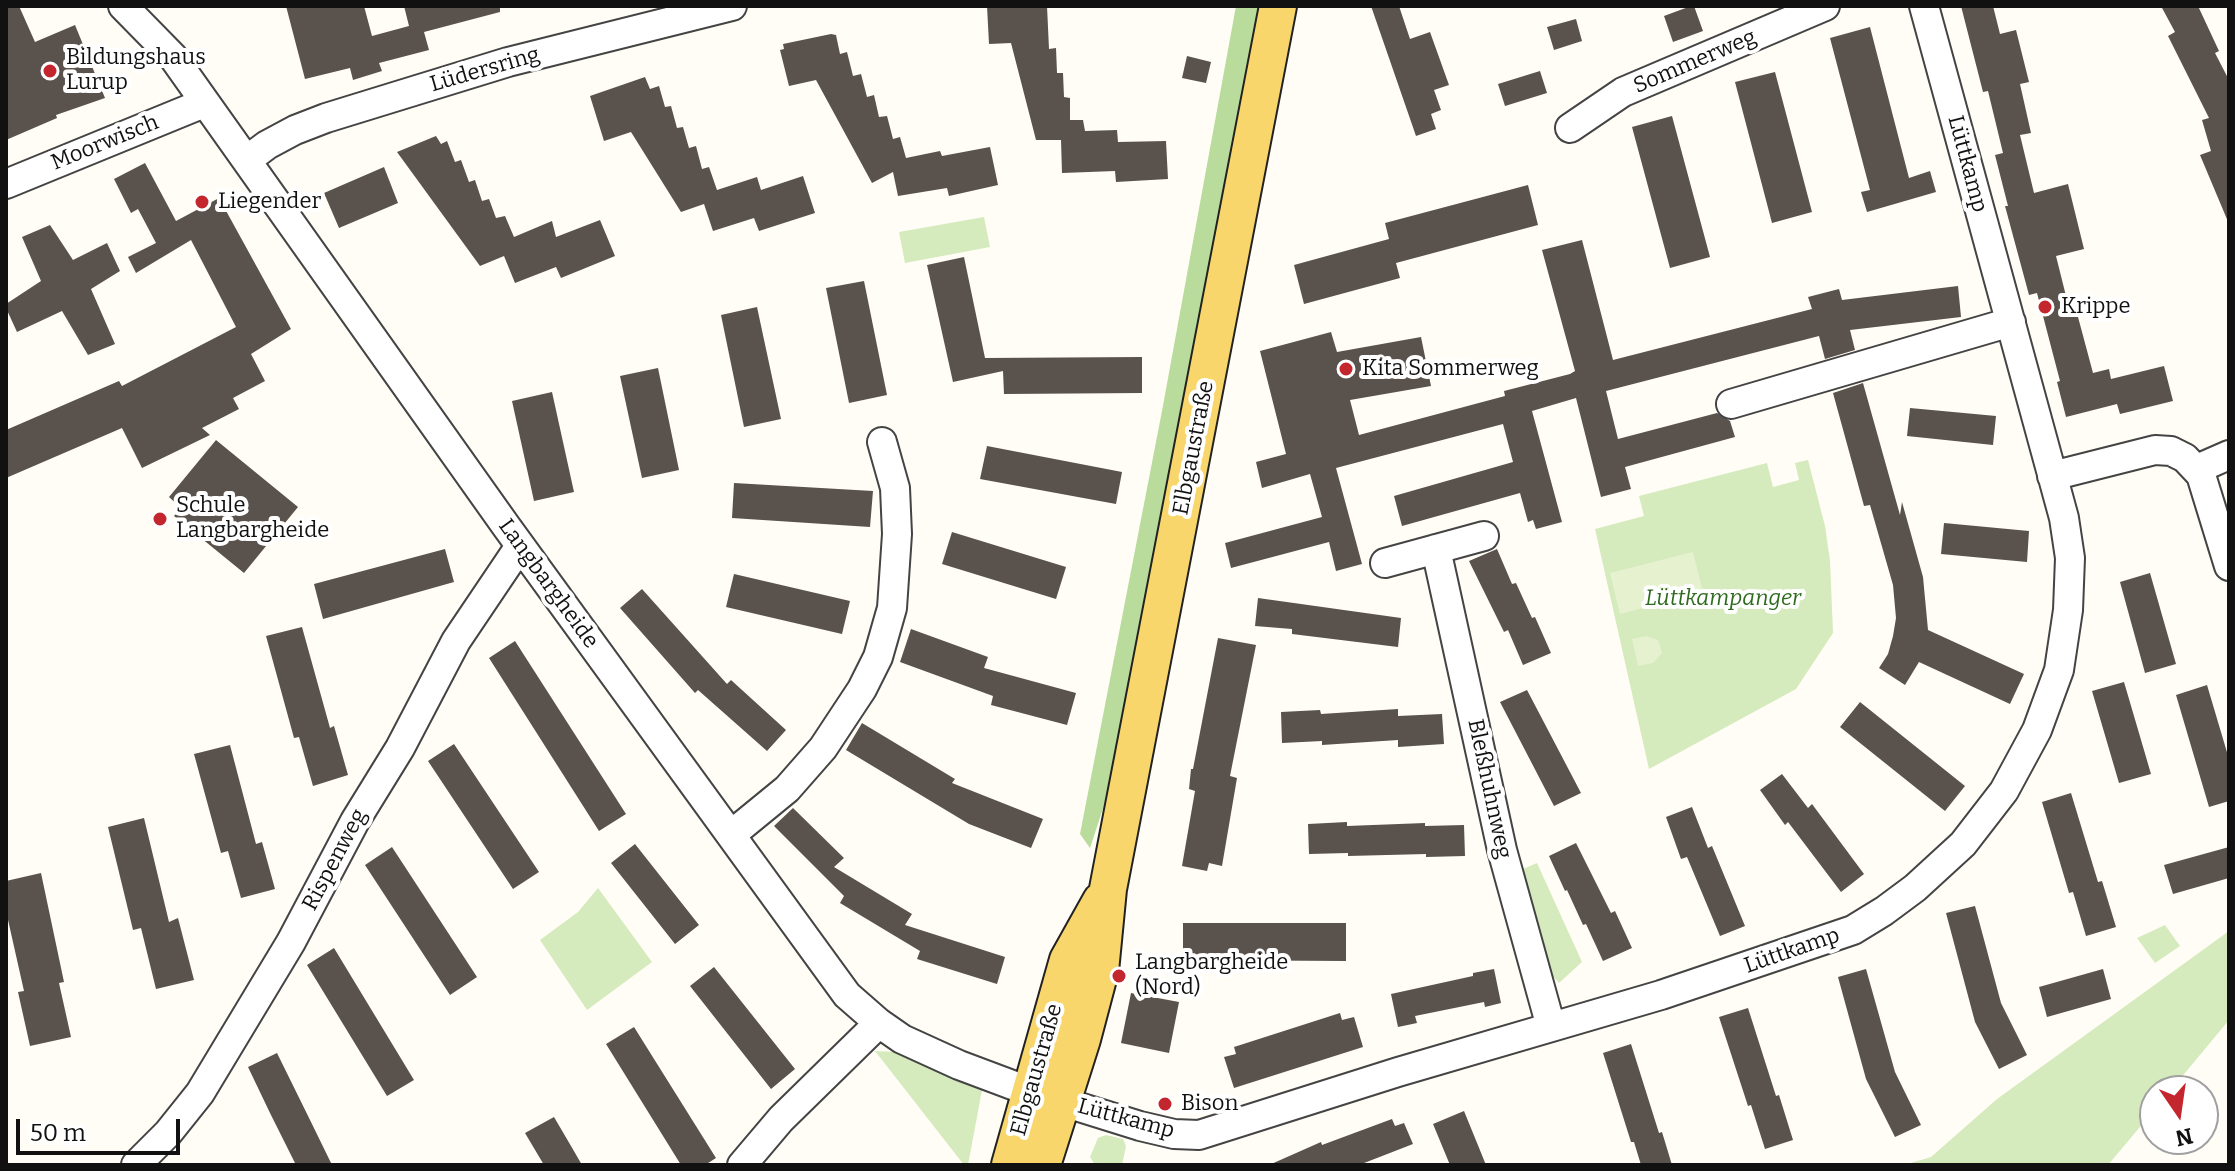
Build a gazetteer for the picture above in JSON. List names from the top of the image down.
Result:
{
  "streets": {
    "main road": ["Elbgaustraße"],
    "street": [
      "Sommerweg",
      "Lüdersring",
      "Moorwisch",
      "Lüttkamp",
      "Langbargheide",
      "Bleßhuhnweg",
      "Rispenweg"
    ]
  },
  "crossings": [
    ["Lüdersring", "Langbargheide"],
    ["Moorwisch", "Langbargheide"],
    ["Lüttkamp", "Elbgaustraße"],
    ["Lüttkamp", "Langbargheide"],
    ["Lüttkamp", "Bleßhuhnweg"],
    ["Elbgaustraße", "Langbargheide"],
    ["Langbargheide", "Rispenweg"]
  ],
  "parks": ["Lüttkampanger"],
  "places": [
    "Bildungshaus Lurup",
    "Liegender",
    "Krippe",
    "Kita Sommerweg",
    "Schule Langbargheide",
    "Langbargheide (Nord)",
    "Bison"
  ],
  "scale_bar": "50 m",
  "north": "bottom"
}
